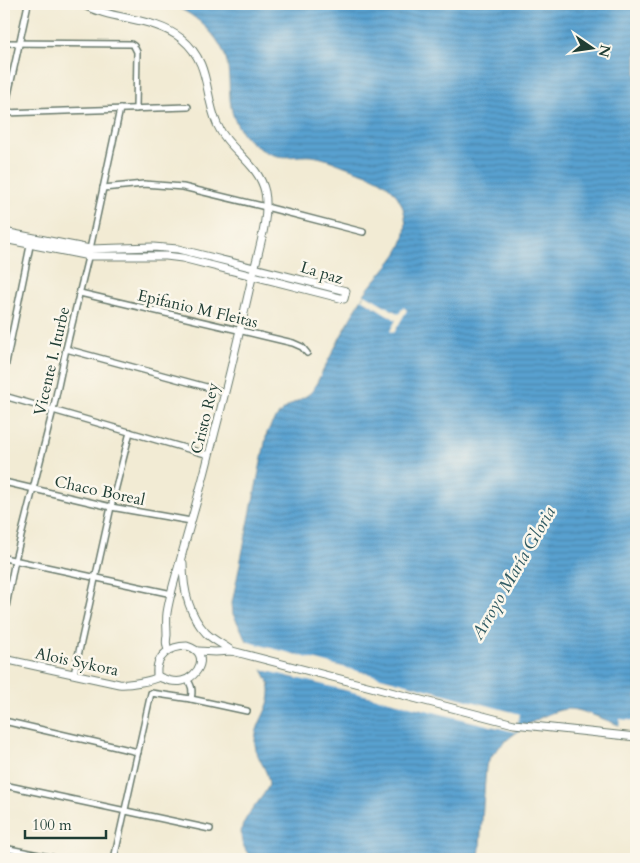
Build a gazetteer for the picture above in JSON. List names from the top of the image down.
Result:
{
  "streets": {
    "street": [
      "La paz",
      "Epifanio M Fleitas",
      "Vicente I. Iturbe",
      "Cristo Rey",
      "Chaco Boreal",
      "Alois Sykora"
    ]
  },
  "crossings": [
    ["La paz", "Vicente I. Iturbe"],
    ["La paz", "Cristo Rey"],
    ["Epifanio M Fleitas", "Vicente I. Iturbe"],
    ["Epifanio M Fleitas", "Cristo Rey"],
    ["Vicente I. Iturbe", "Chaco Boreal"],
    ["Cristo Rey", "Chaco Boreal"],
    ["Cristo Rey", "Alois Sykora"]
  ],
  "water": ["Arroyo María Gloria"],
  "scale_bar": "100 m",
  "north": "right"
}
